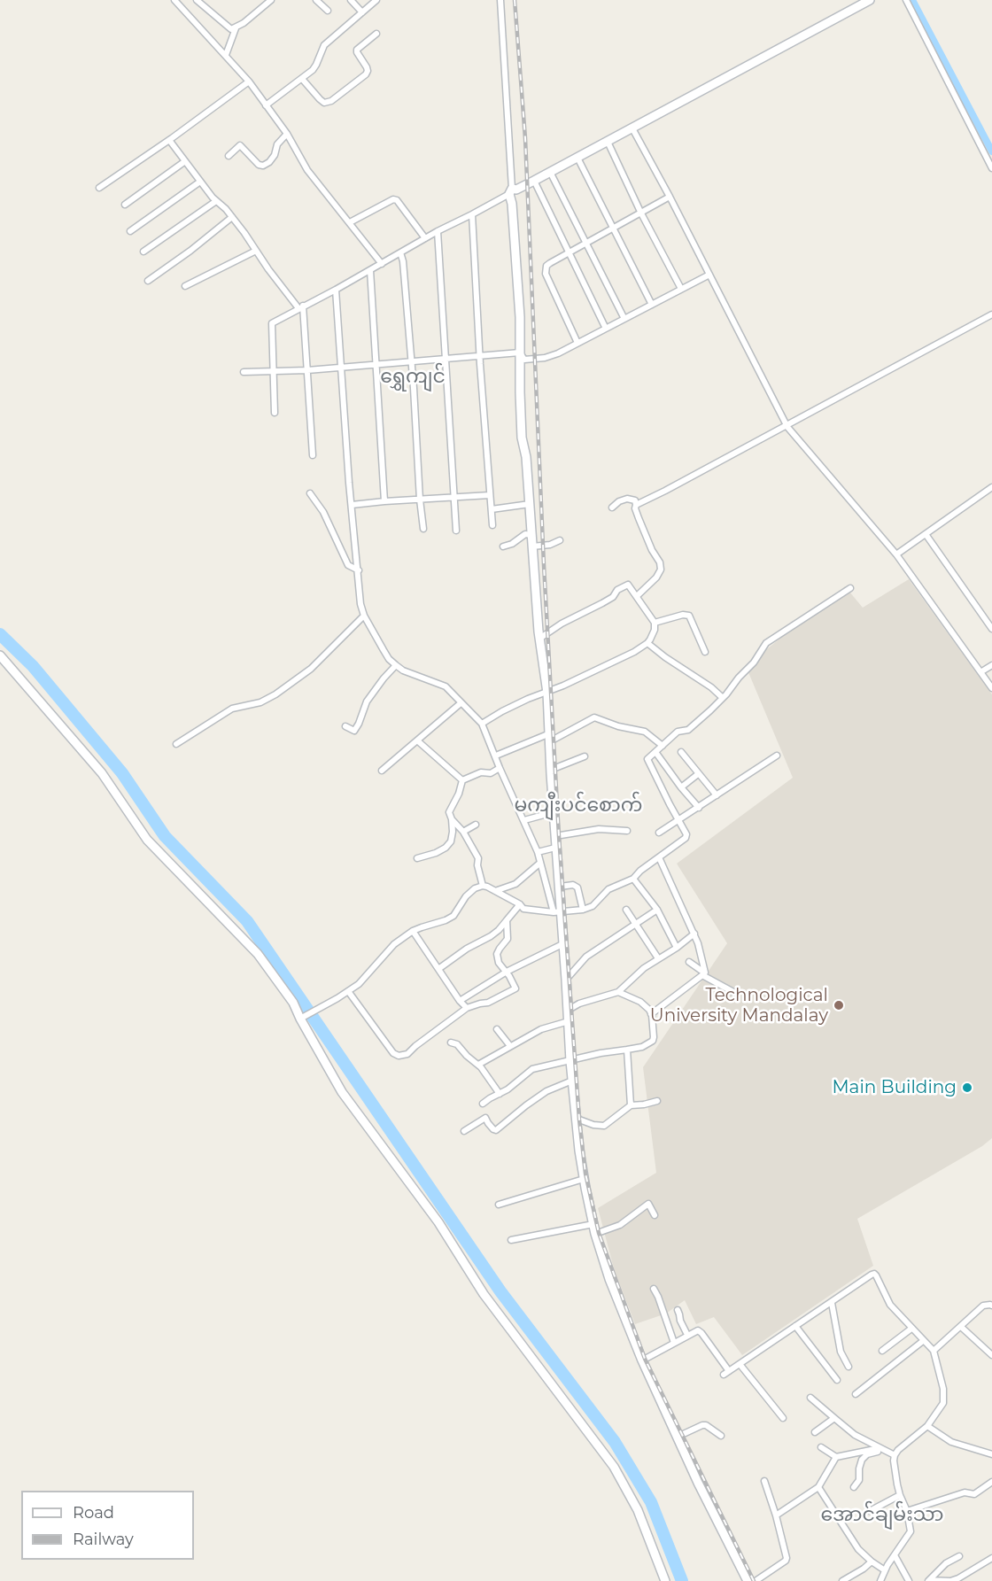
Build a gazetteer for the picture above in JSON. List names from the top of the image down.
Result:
{
  "districts": ["ရွှေကျင်", "မကျီးပင်စောက်", "အောင်ချမ်းသာ"],
  "places": ["Technological University Mandalay", "Main Building"],
  "legend": ["Road", "Railway"]
}
